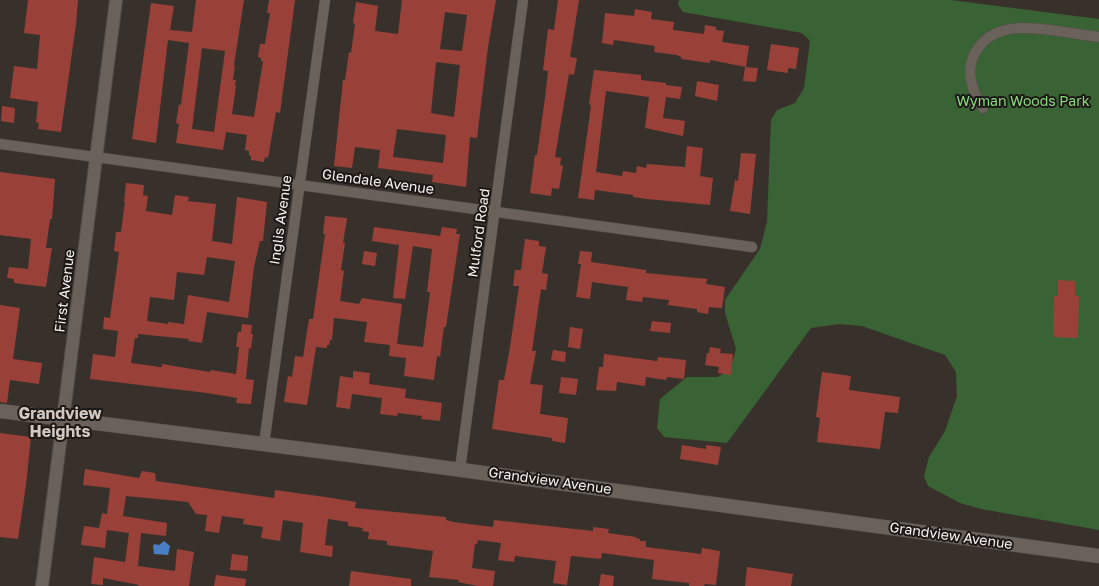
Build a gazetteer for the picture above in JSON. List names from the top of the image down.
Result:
{
  "streets": {
    "main road": ["Grandview Avenue"],
    "street": [
      "Glendale Avenue",
      "Inglis Avenue",
      "Mulford Road",
      "First Avenue"
    ]
  },
  "crossings": [
    ["Glendale Avenue", "Inglis Avenue"],
    ["Glendale Avenue", "Mulford Road"],
    ["Glendale Avenue", "First Avenue"],
    ["Inglis Avenue", "Grandview Avenue"],
    ["Mulford Road", "Grandview Avenue"],
    ["First Avenue", "Grandview Avenue"]
  ],
  "districts": ["Grandview Heights"],
  "parks": ["Wyman Woods Park"]
}
